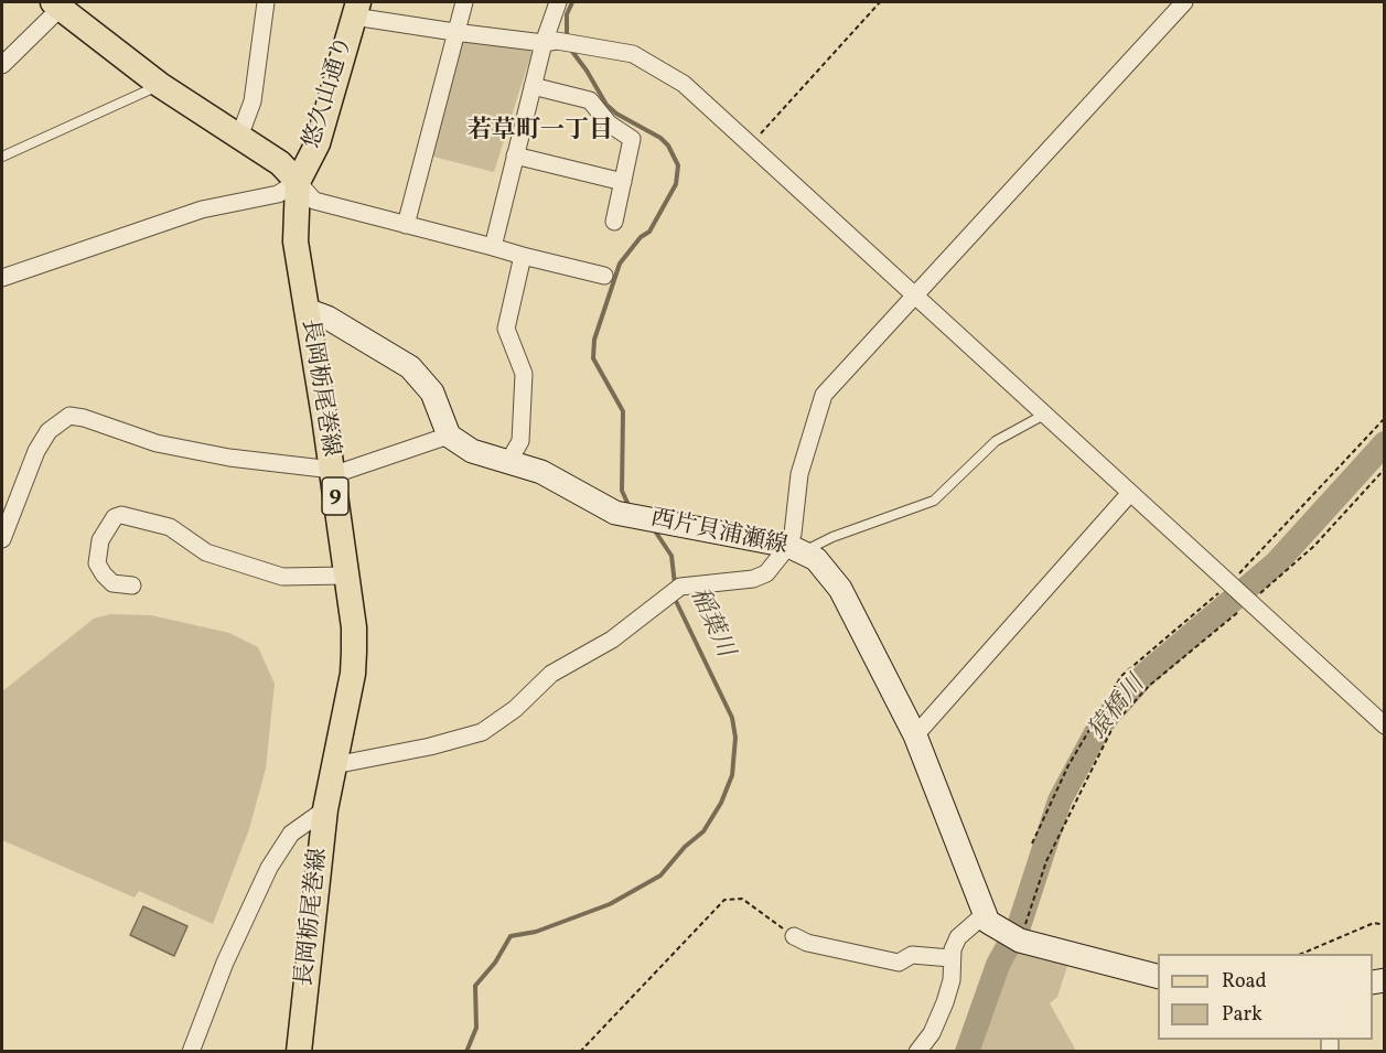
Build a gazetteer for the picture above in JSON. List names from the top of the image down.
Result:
{
  "streets": {
    "main road": [
      "悠久山通り",
      "長岡栃尾巻線",
      "9",
      "西片貝浦瀬線"
    ]
  },
  "crossings": [
    ["悠久山通り", "長岡栃尾巻線"]
  ],
  "districts": ["若草町一丁目"],
  "water": ["稲葉川", "猿橋川"],
  "legend": ["Road", "Park"]
}
